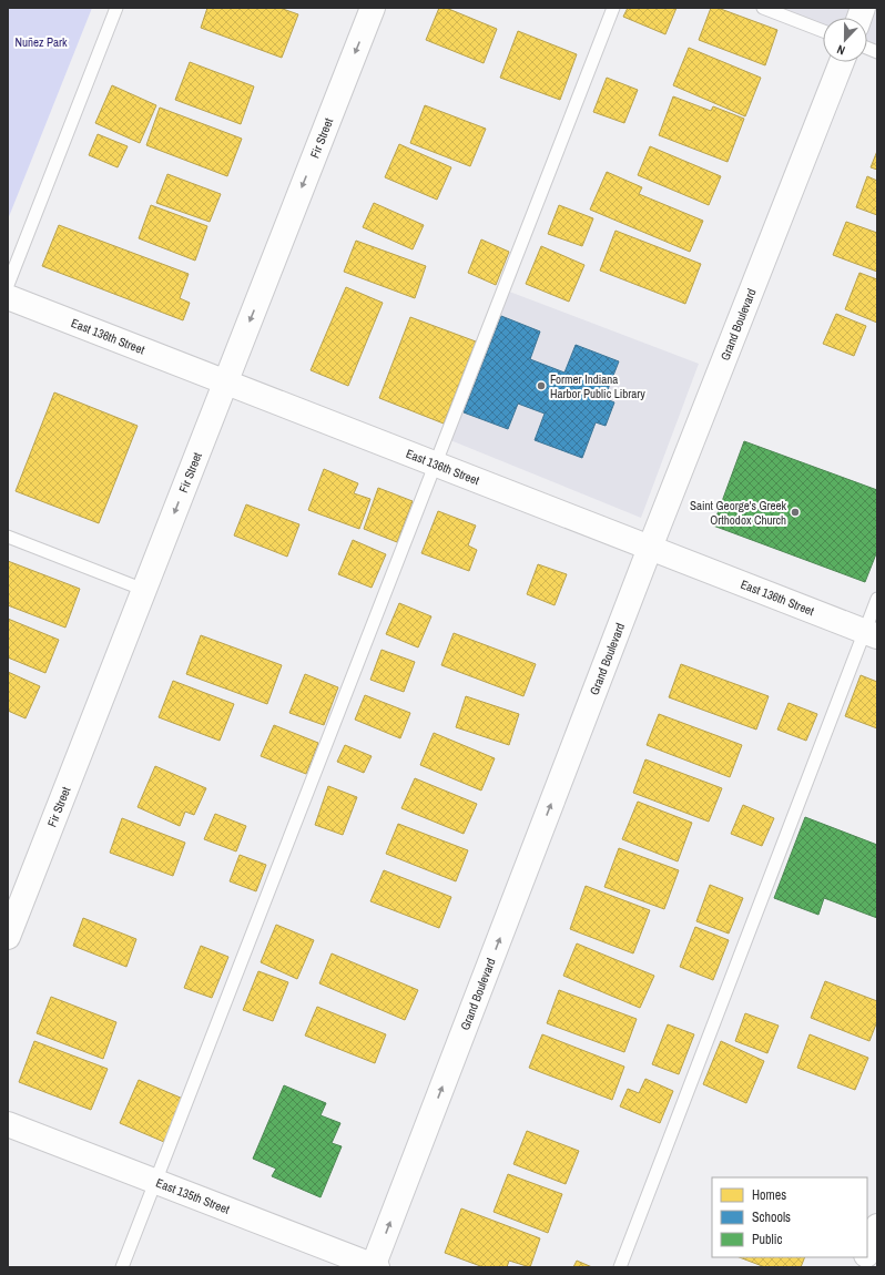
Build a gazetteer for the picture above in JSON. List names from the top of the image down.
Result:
{
  "streets": {
    "street": [
      "Fir Street",
      "Grand Boulevard",
      "East 136th Street",
      "East 135th Street"
    ]
  },
  "crossings": [
    ["Fir Street", "East 136th Street"],
    ["Grand Boulevard", "East 136th Street"],
    ["Grand Boulevard", "East 135th Street"]
  ],
  "one_way": ["Fir Street", "Grand Boulevard"],
  "parks": ["Nuñez Park"],
  "places": ["Former Indiana Harbor Public Library", "Saint George's Greek Orthodox Church"],
  "legend": ["Homes", "Schools", "Public"],
  "north": "bottom"
}
